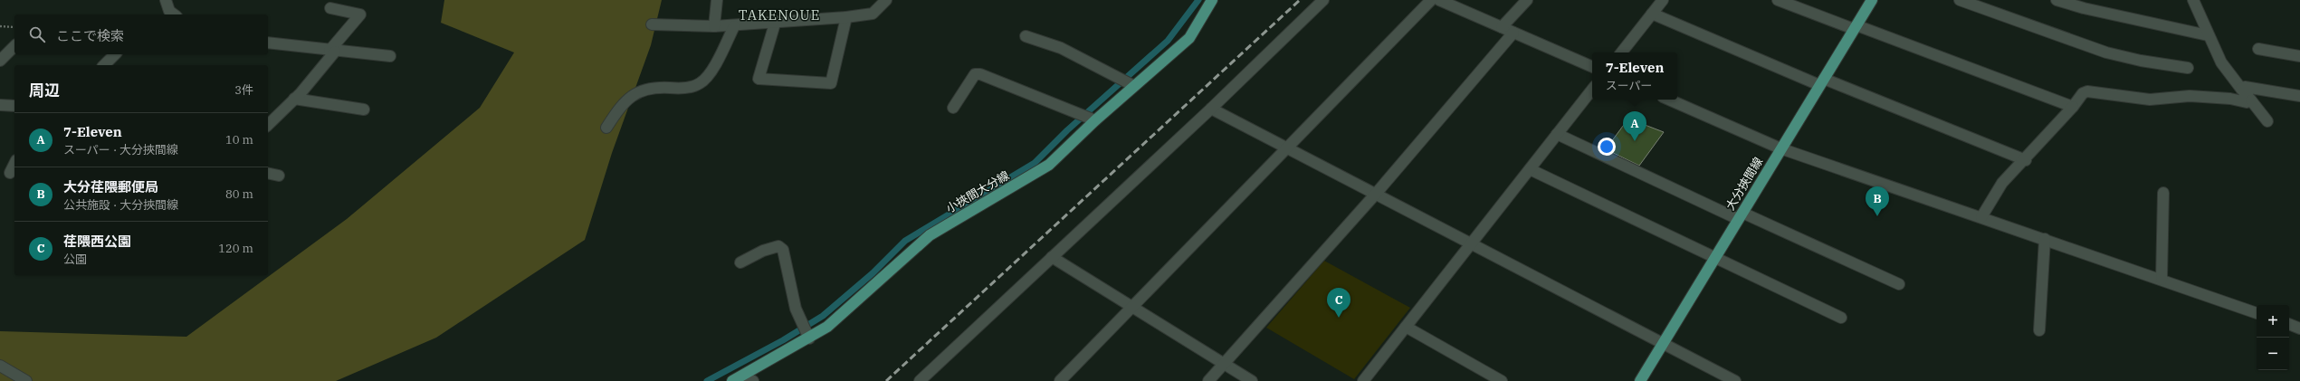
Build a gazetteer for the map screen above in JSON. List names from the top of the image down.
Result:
{
  "streets": {
    "main road": ["大分挾間線", "小挾間大分線"]
  },
  "districts": ["TAKENOUE"],
  "page": {
    "search": "ここで検索",
    "popup": ["7-Eleven", "スーパー"],
    "heading": ["周辺", "3件"],
    "pins": ["A", "B", "C"],
    "list": [
      {
        "mark": "A",
        "name": "7-Eleven",
        "note": "スーパー · 大分挾間線",
        "value": "10 m"
      },
      {
        "mark": "B",
        "name": "大分荏隈郵便局",
        "note": "公共施設 · 大分挾間線",
        "value": "80 m"
      },
      {
        "mark": "C",
        "name": "荏隈西公園",
        "note": "公園",
        "value": "120 m"
      }
    ],
    "map_buttons": ["+", "−"]
  }
}
